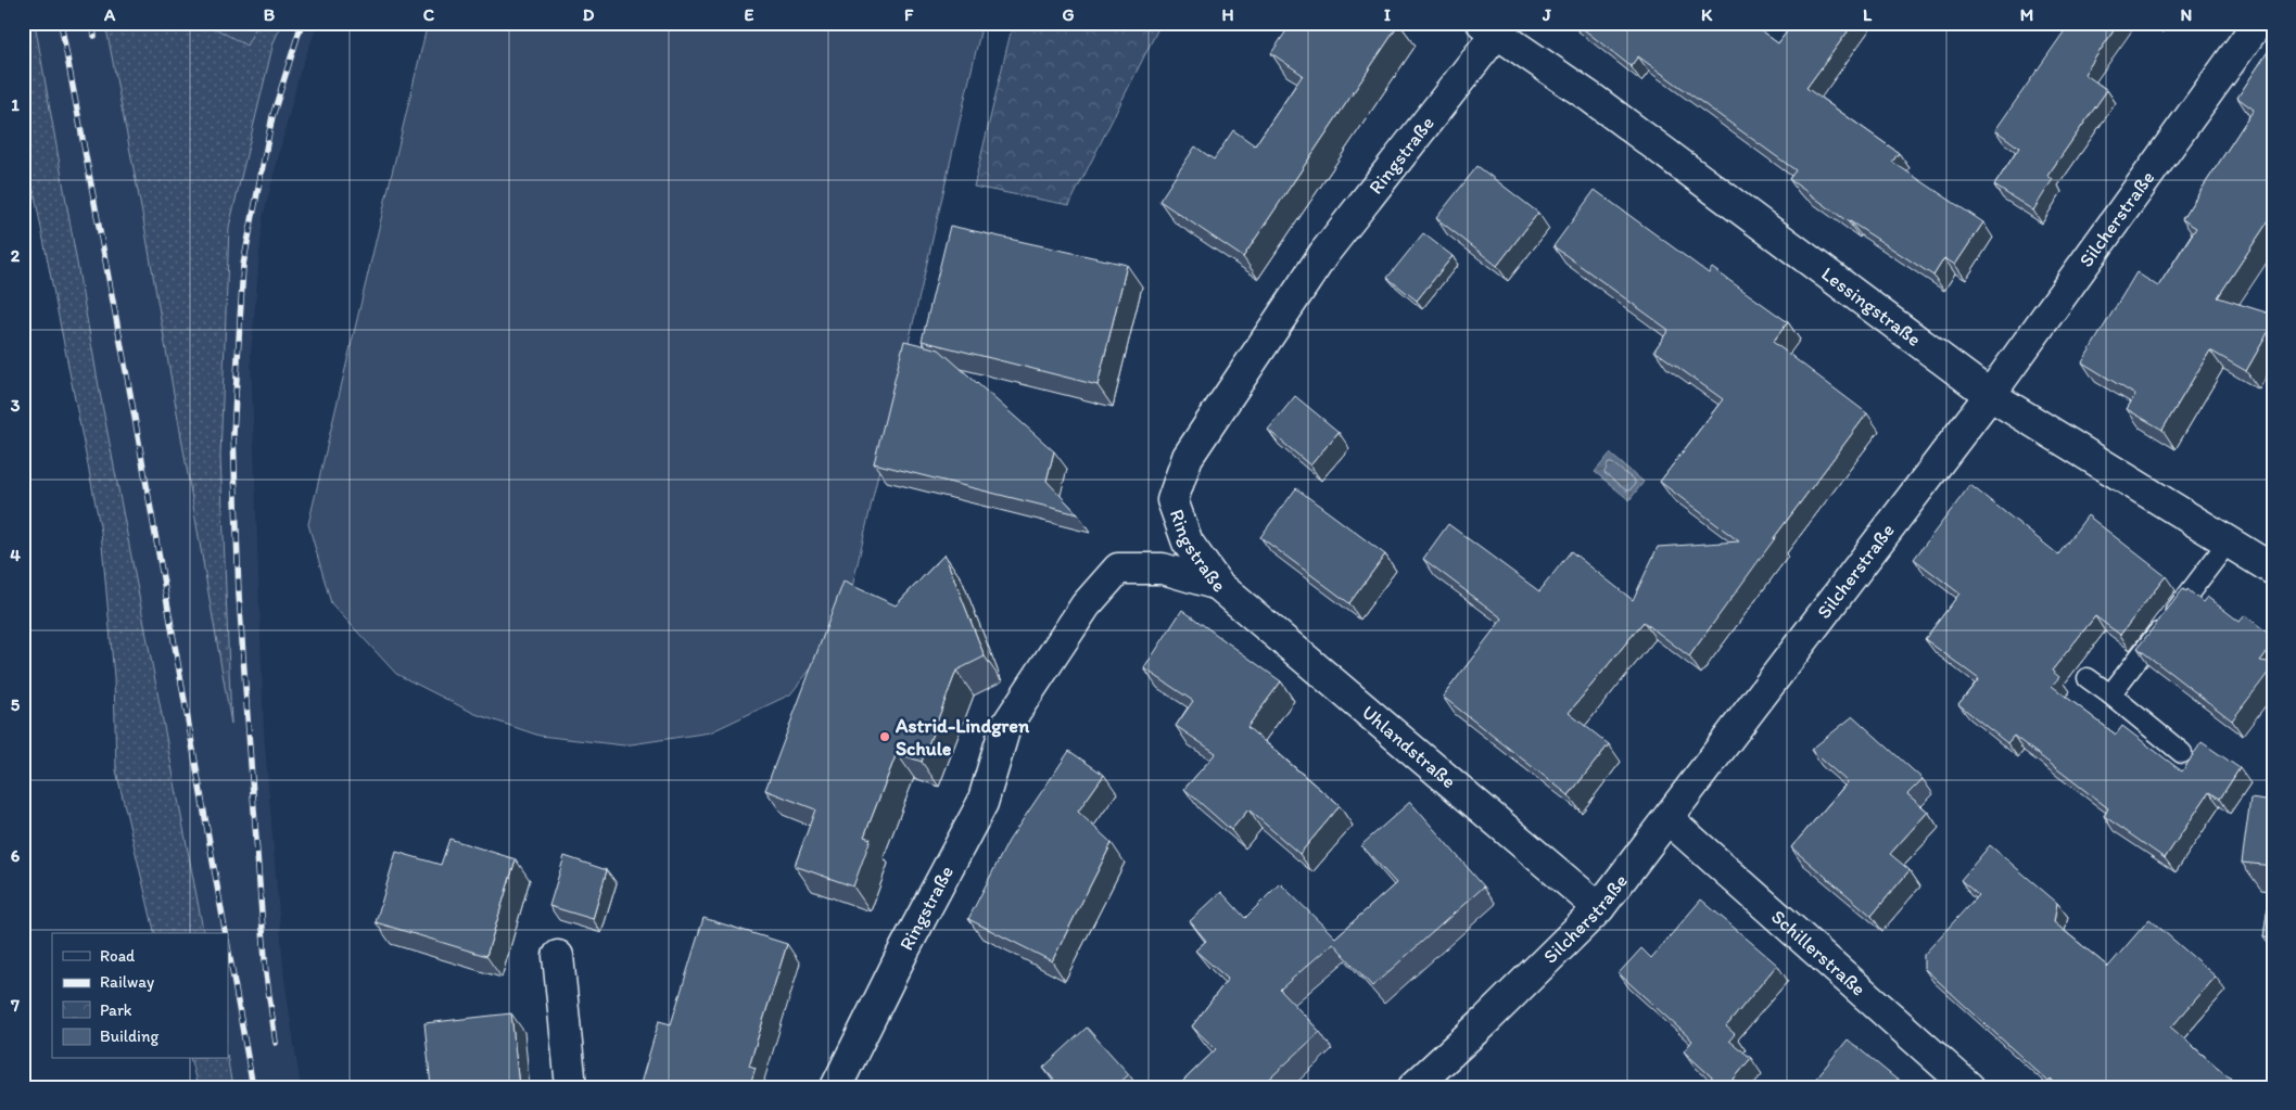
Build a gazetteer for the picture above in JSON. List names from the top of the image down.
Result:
{
  "streets": {
    "street": [
      "Ringstraße",
      "Silcherstraße",
      "Lessingstraße",
      "Uhlandstraße",
      "Schillerstraße"
    ]
  },
  "crossings": [
    ["Ringstraße", "Lessingstraße"],
    ["Ringstraße", "Uhlandstraße"],
    ["Silcherstraße", "Lessingstraße"],
    ["Silcherstraße", "Uhlandstraße"],
    ["Silcherstraße", "Schillerstraße"]
  ],
  "places": ["Astrid-Lindgren Schule"],
  "legend": [
    "Road",
    "Railway",
    "Park",
    "Building"
  ],
  "grid": {
    "columns": [
      "A",
      "B",
      "C",
      "D",
      "E",
      "F",
      "G",
      "H",
      "I",
      "J",
      "K",
      "L",
      "M",
      "N"
    ],
    "rows": [
      "1",
      "2",
      "3",
      "4",
      "5",
      "6",
      "7"
    ]
  }
}
